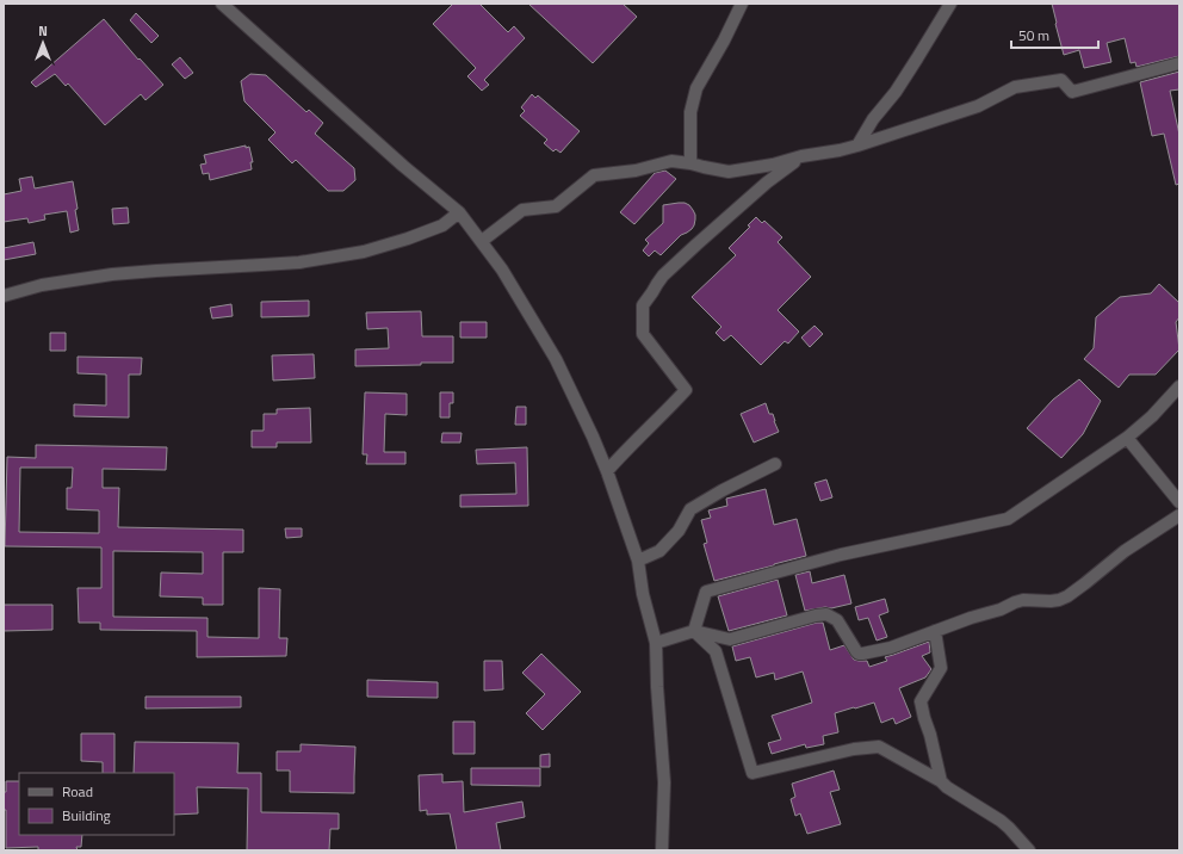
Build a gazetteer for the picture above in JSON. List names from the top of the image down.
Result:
{
  "legend": ["Road", "Building"],
  "scale_bar": "50 m",
  "north": "top"
}
